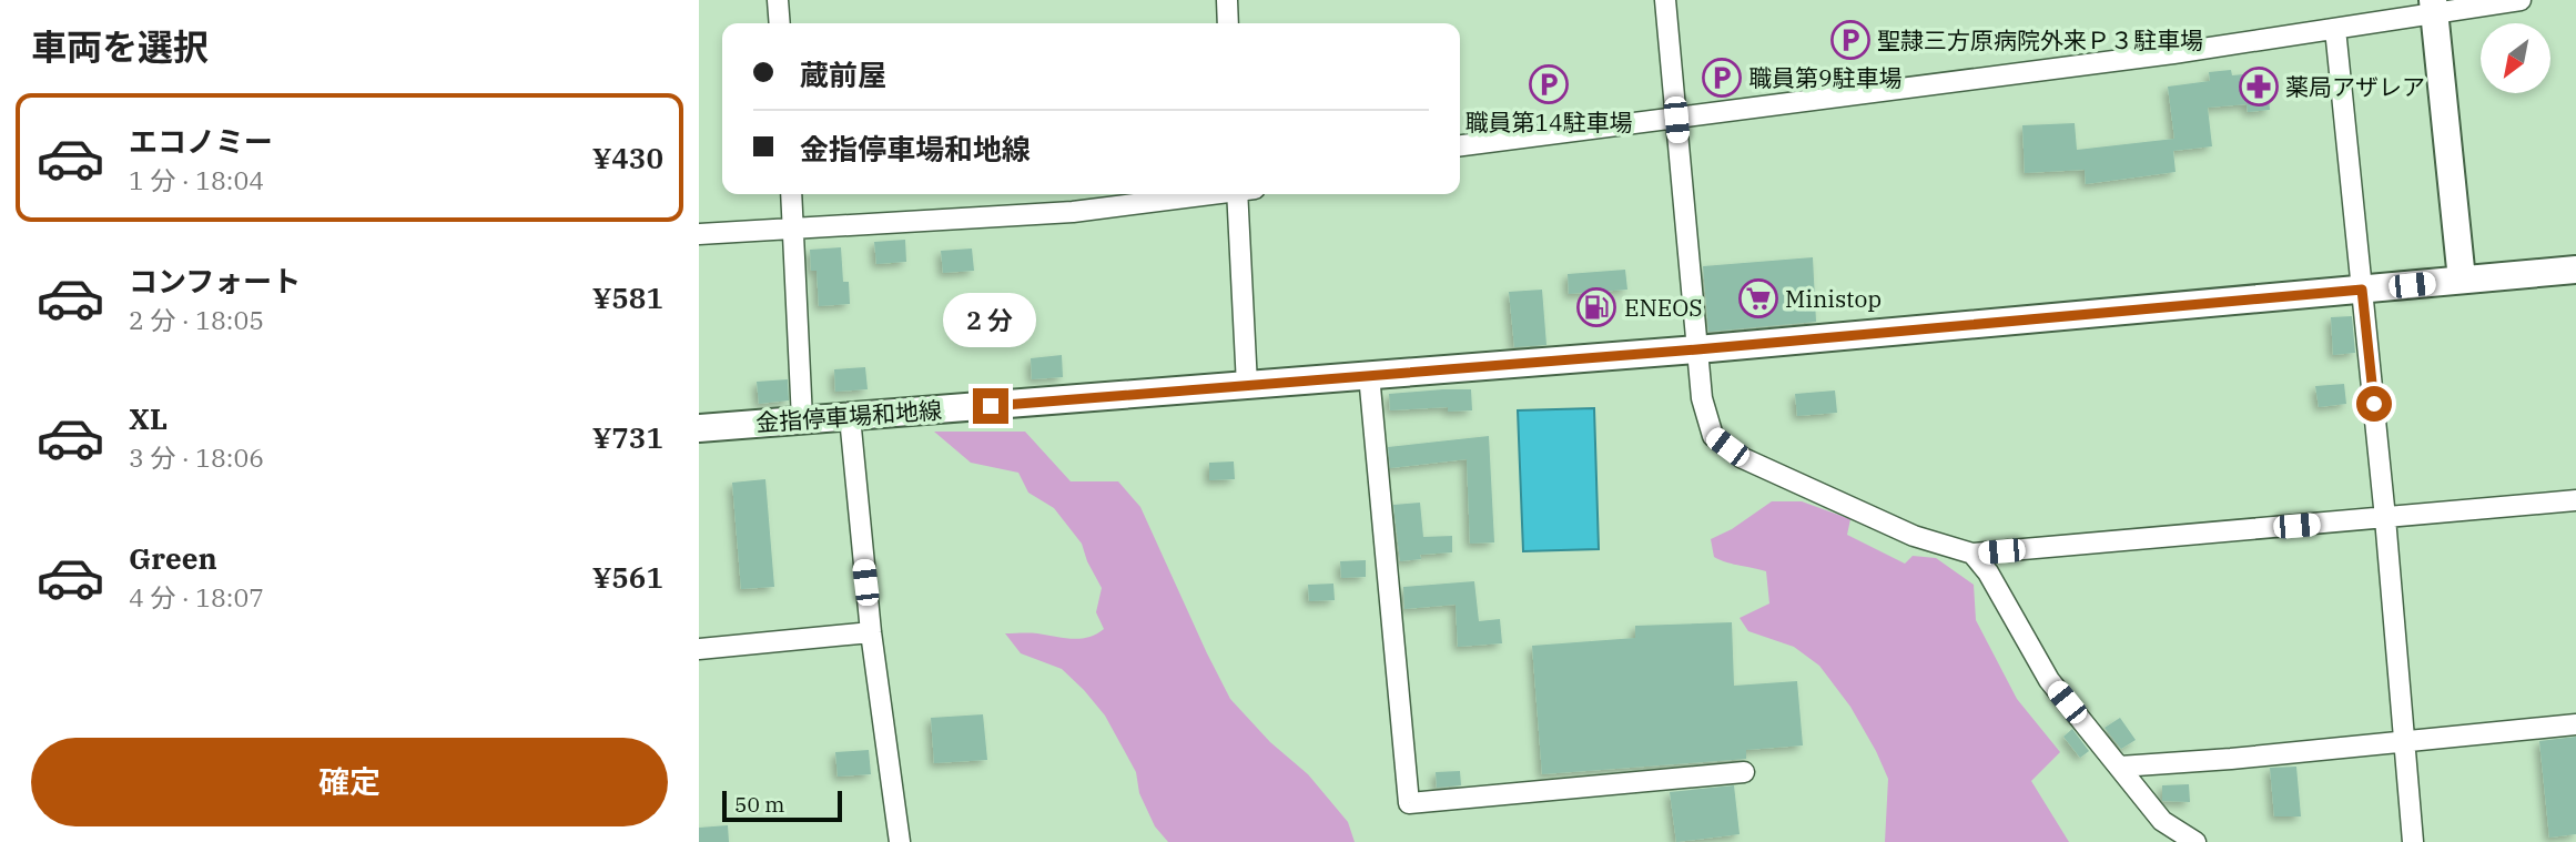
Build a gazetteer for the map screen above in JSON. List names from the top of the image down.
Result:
{
  "streets": {
    "main road": ["金指停車場和地線"]
  },
  "places": {
    "parking": ["聖隷三方原病院外来Ｐ３駐車場", "職員第9駐車場", "職員第14駐車場"],
    "pharmacy": ["薬局アザレア"],
    "supermarket": ["Ministop"],
    "fuel station": ["ENEOS"]
  },
  "scale_bar": "50 m",
  "north": "bottom left",
  "page": {
    "heading": "車両を選択",
    "banner": ["蔵前屋", "金指停車場和地線"],
    "list": [
      {
        "name": "エコノミー",
        "note": "1 分 · 18:04",
        "value": "¥430"
      },
      {
        "name": "コンフォート",
        "note": "2 分 · 18:05",
        "value": "¥581"
      },
      {
        "name": "XL",
        "note": "3 分 · 18:06",
        "value": "¥731"
      },
      {
        "name": "Green",
        "note": "4 分 · 18:07",
        "value": "¥561"
      }
    ],
    "bubble": "2 分",
    "buttons": "確定",
    "scale": "50 m"
  }
}
